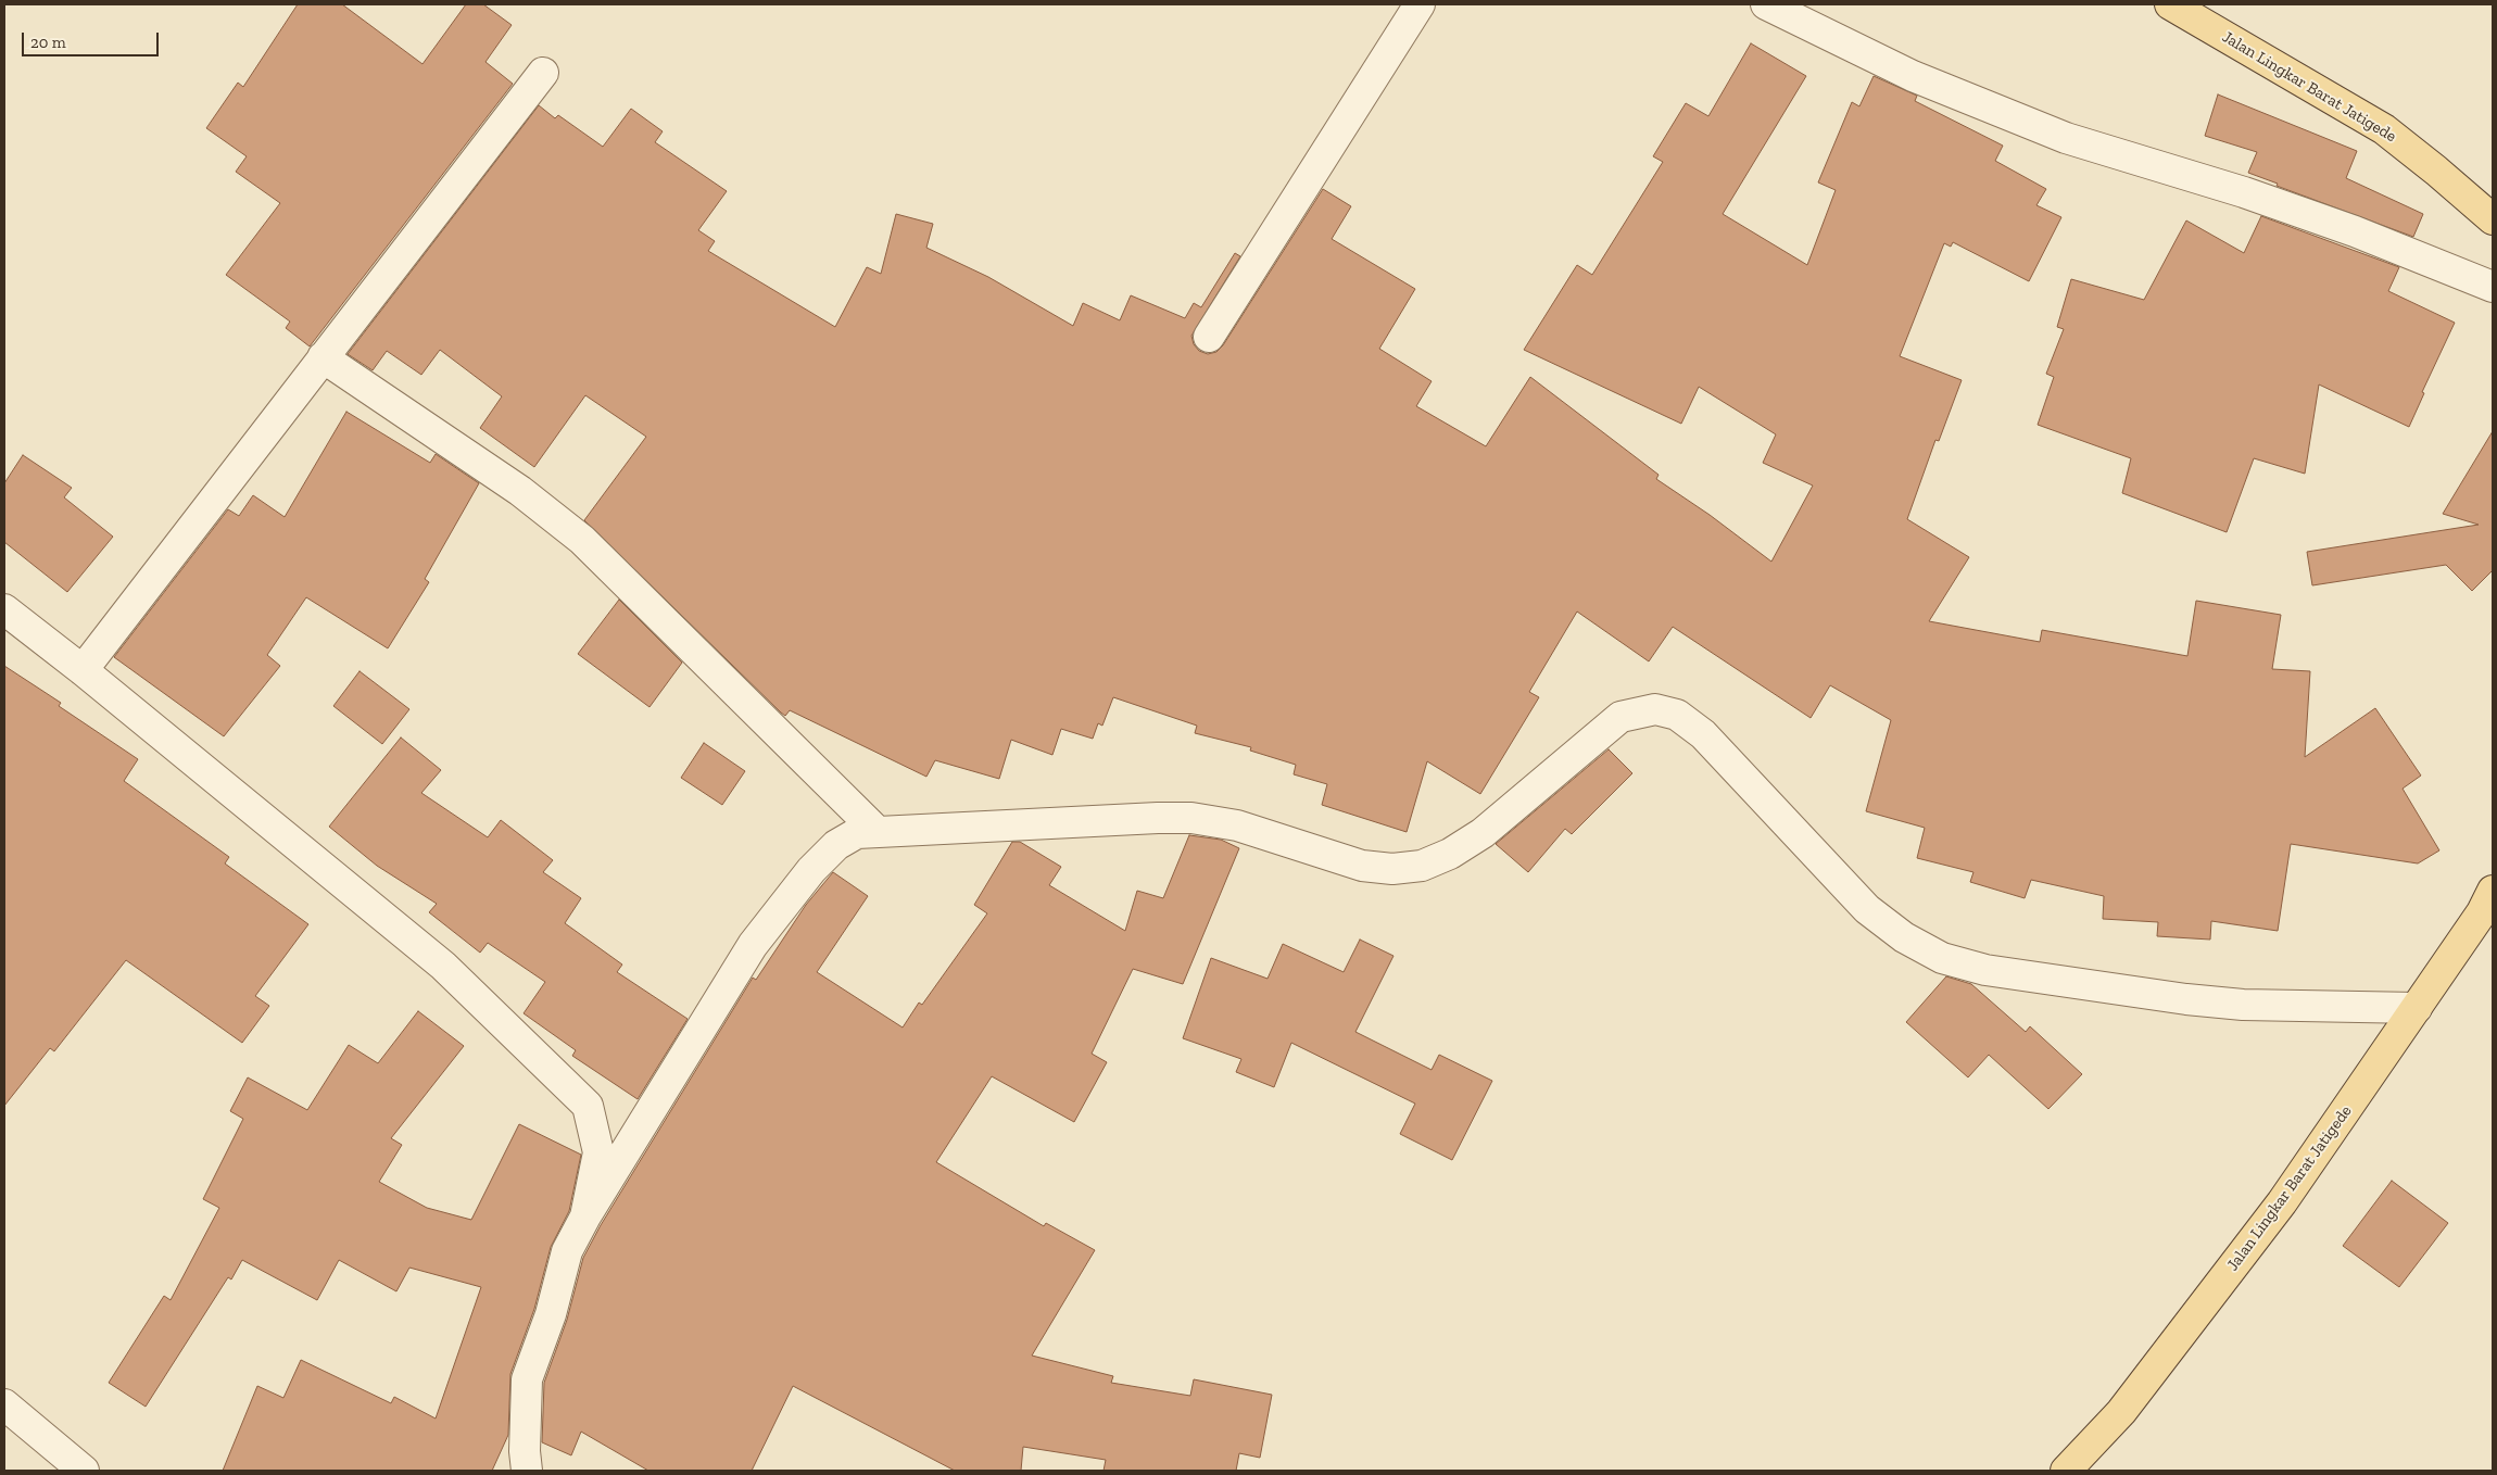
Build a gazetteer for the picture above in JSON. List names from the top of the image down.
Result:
{
  "streets": {
    "main road": ["Jalan Lingkar Barat Jatigede"]
  },
  "scale_bar": "20 m"
}
